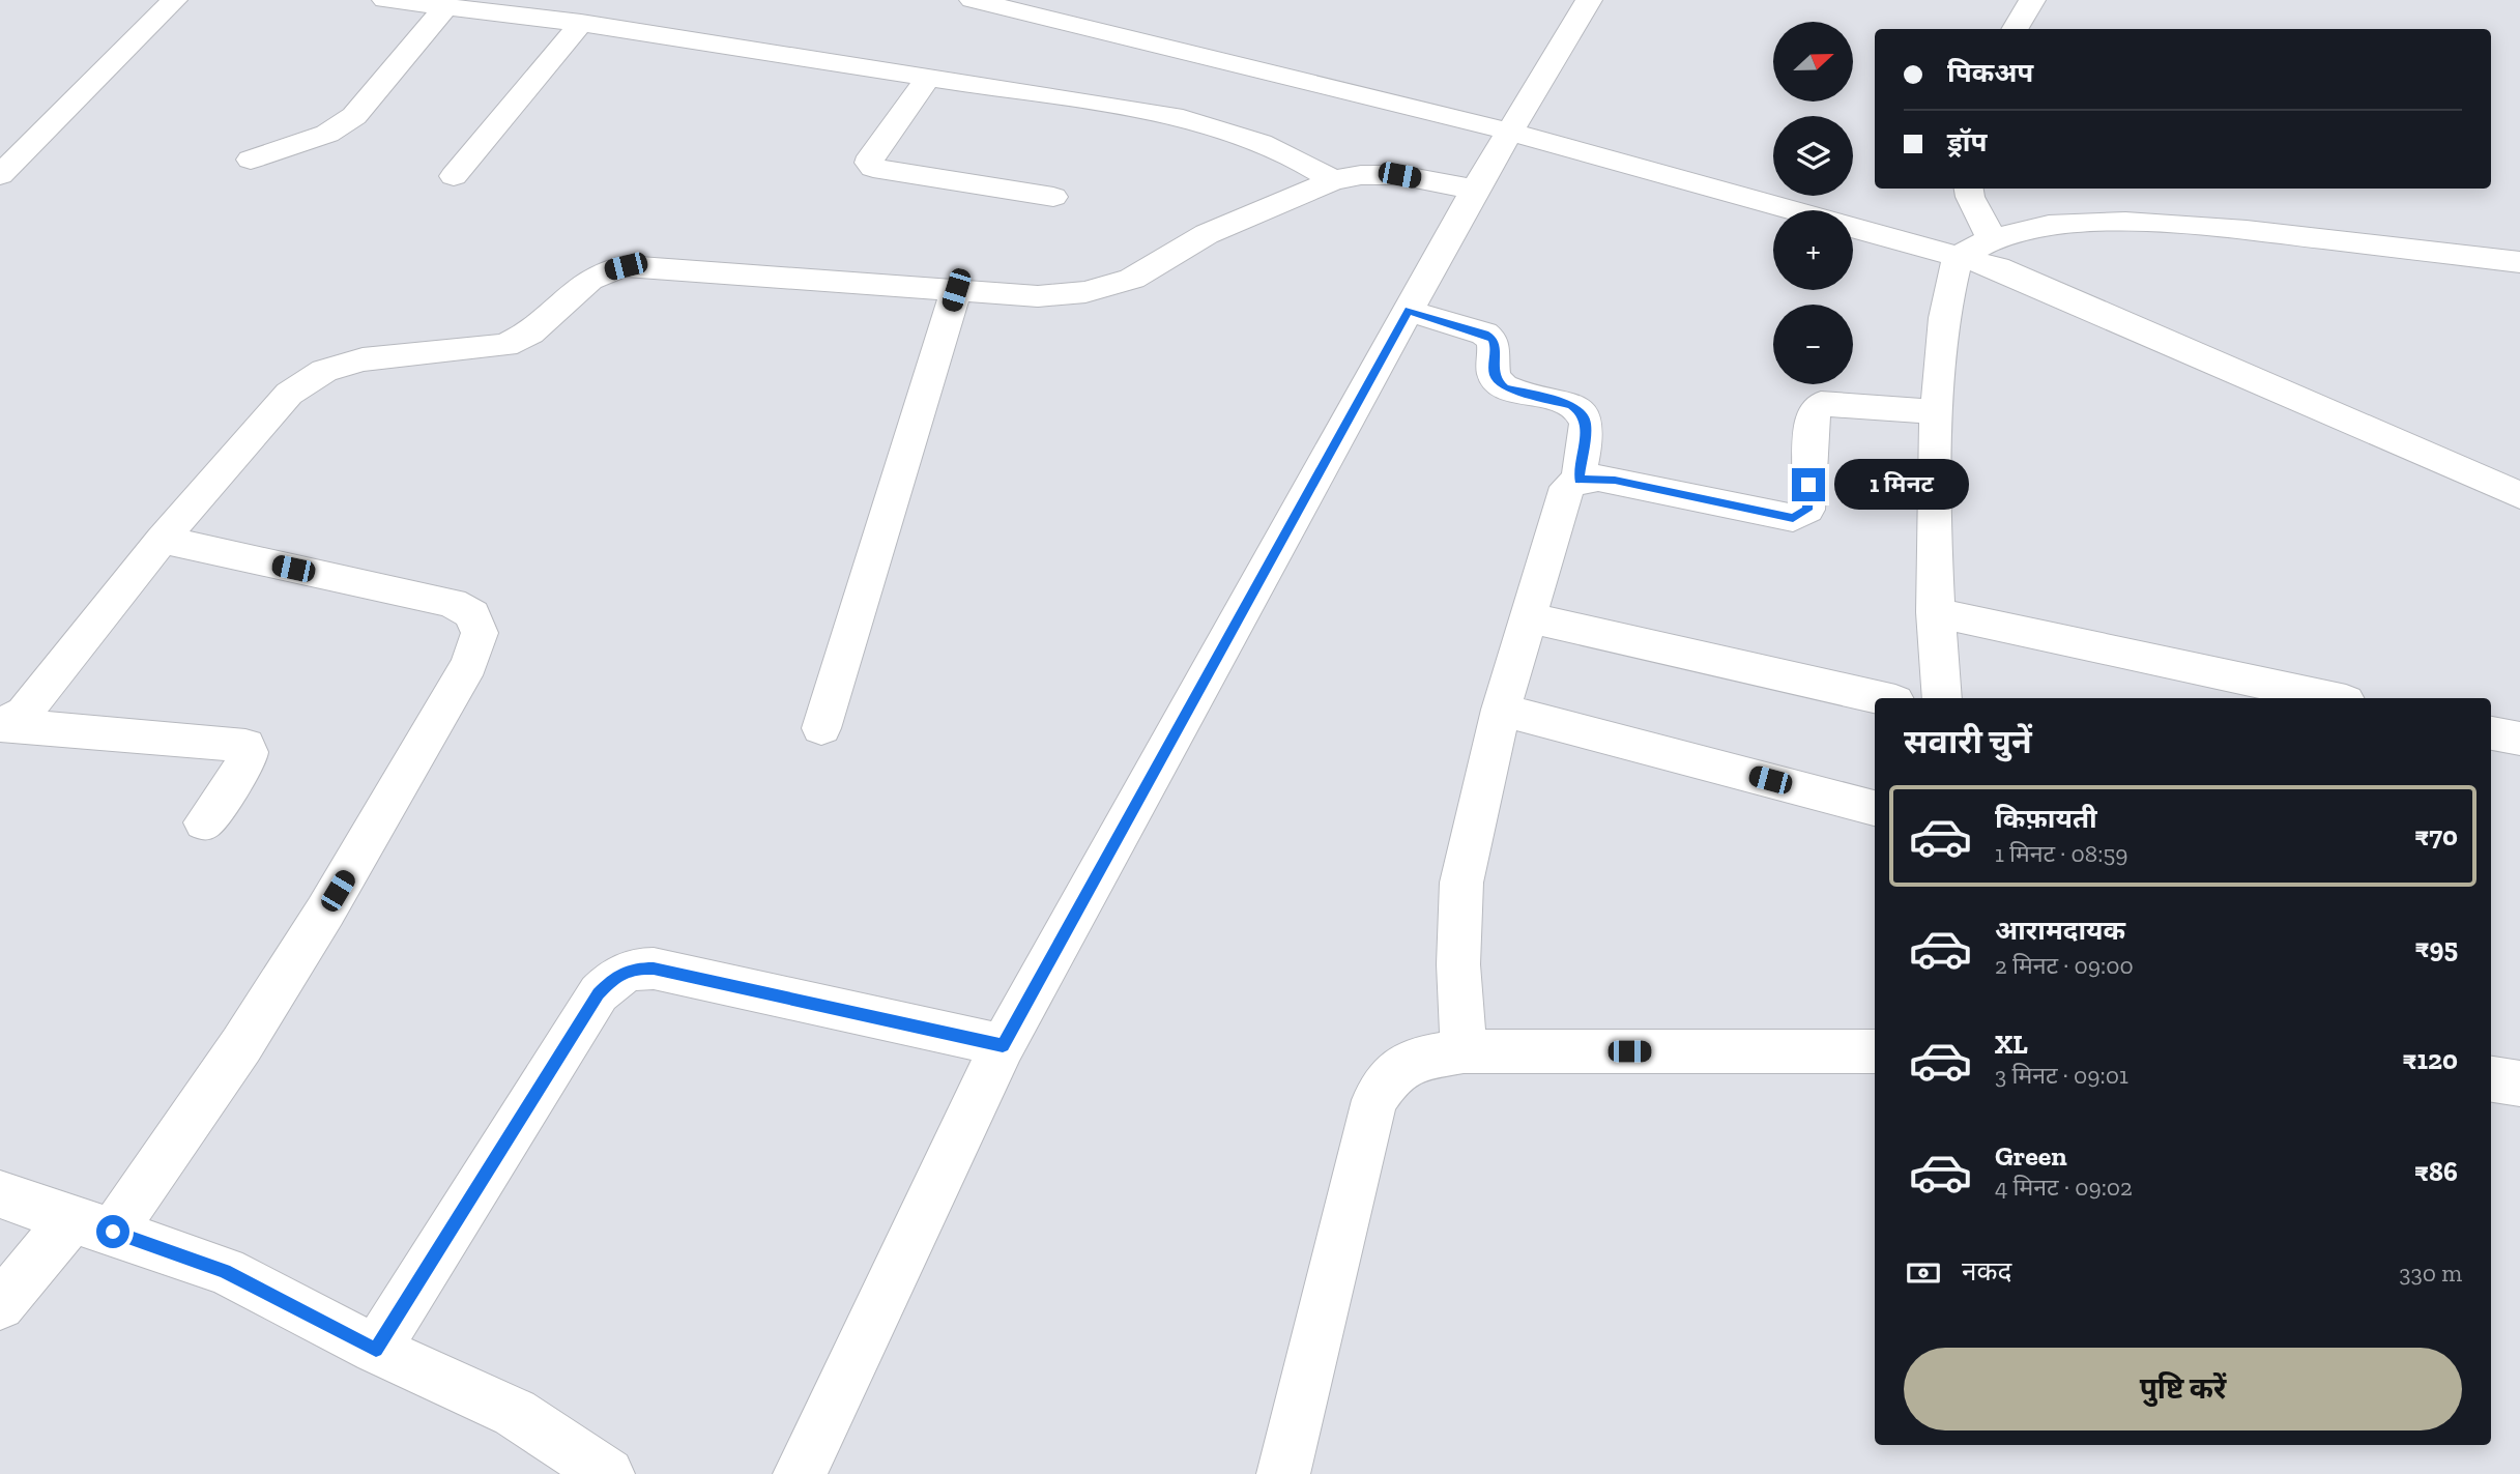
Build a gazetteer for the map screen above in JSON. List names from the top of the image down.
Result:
{
  "north": "right",
  "page": {
    "map_buttons": ["+", "−"],
    "banner": ["पिकअप", "ड्रॉप"],
    "bubble": "1 मिनट",
    "heading": "सवारी चुनें",
    "list": [
      {
        "name": "किफ़ायती",
        "note": "1 मिनट · 08:59",
        "value": "₹70"
      },
      {
        "name": "आरामदायक",
        "note": "2 मिनट · 09:00",
        "value": "₹95"
      },
      {
        "name": "XL",
        "note": "3 मिनट · 09:01",
        "value": "₹120"
      },
      {
        "name": "Green",
        "note": "4 मिनट · 09:02",
        "value": "₹86"
      }
    ],
    "pay": ["नकद", "330 m"],
    "buttons": "पुष्टि करें"
  }
}
